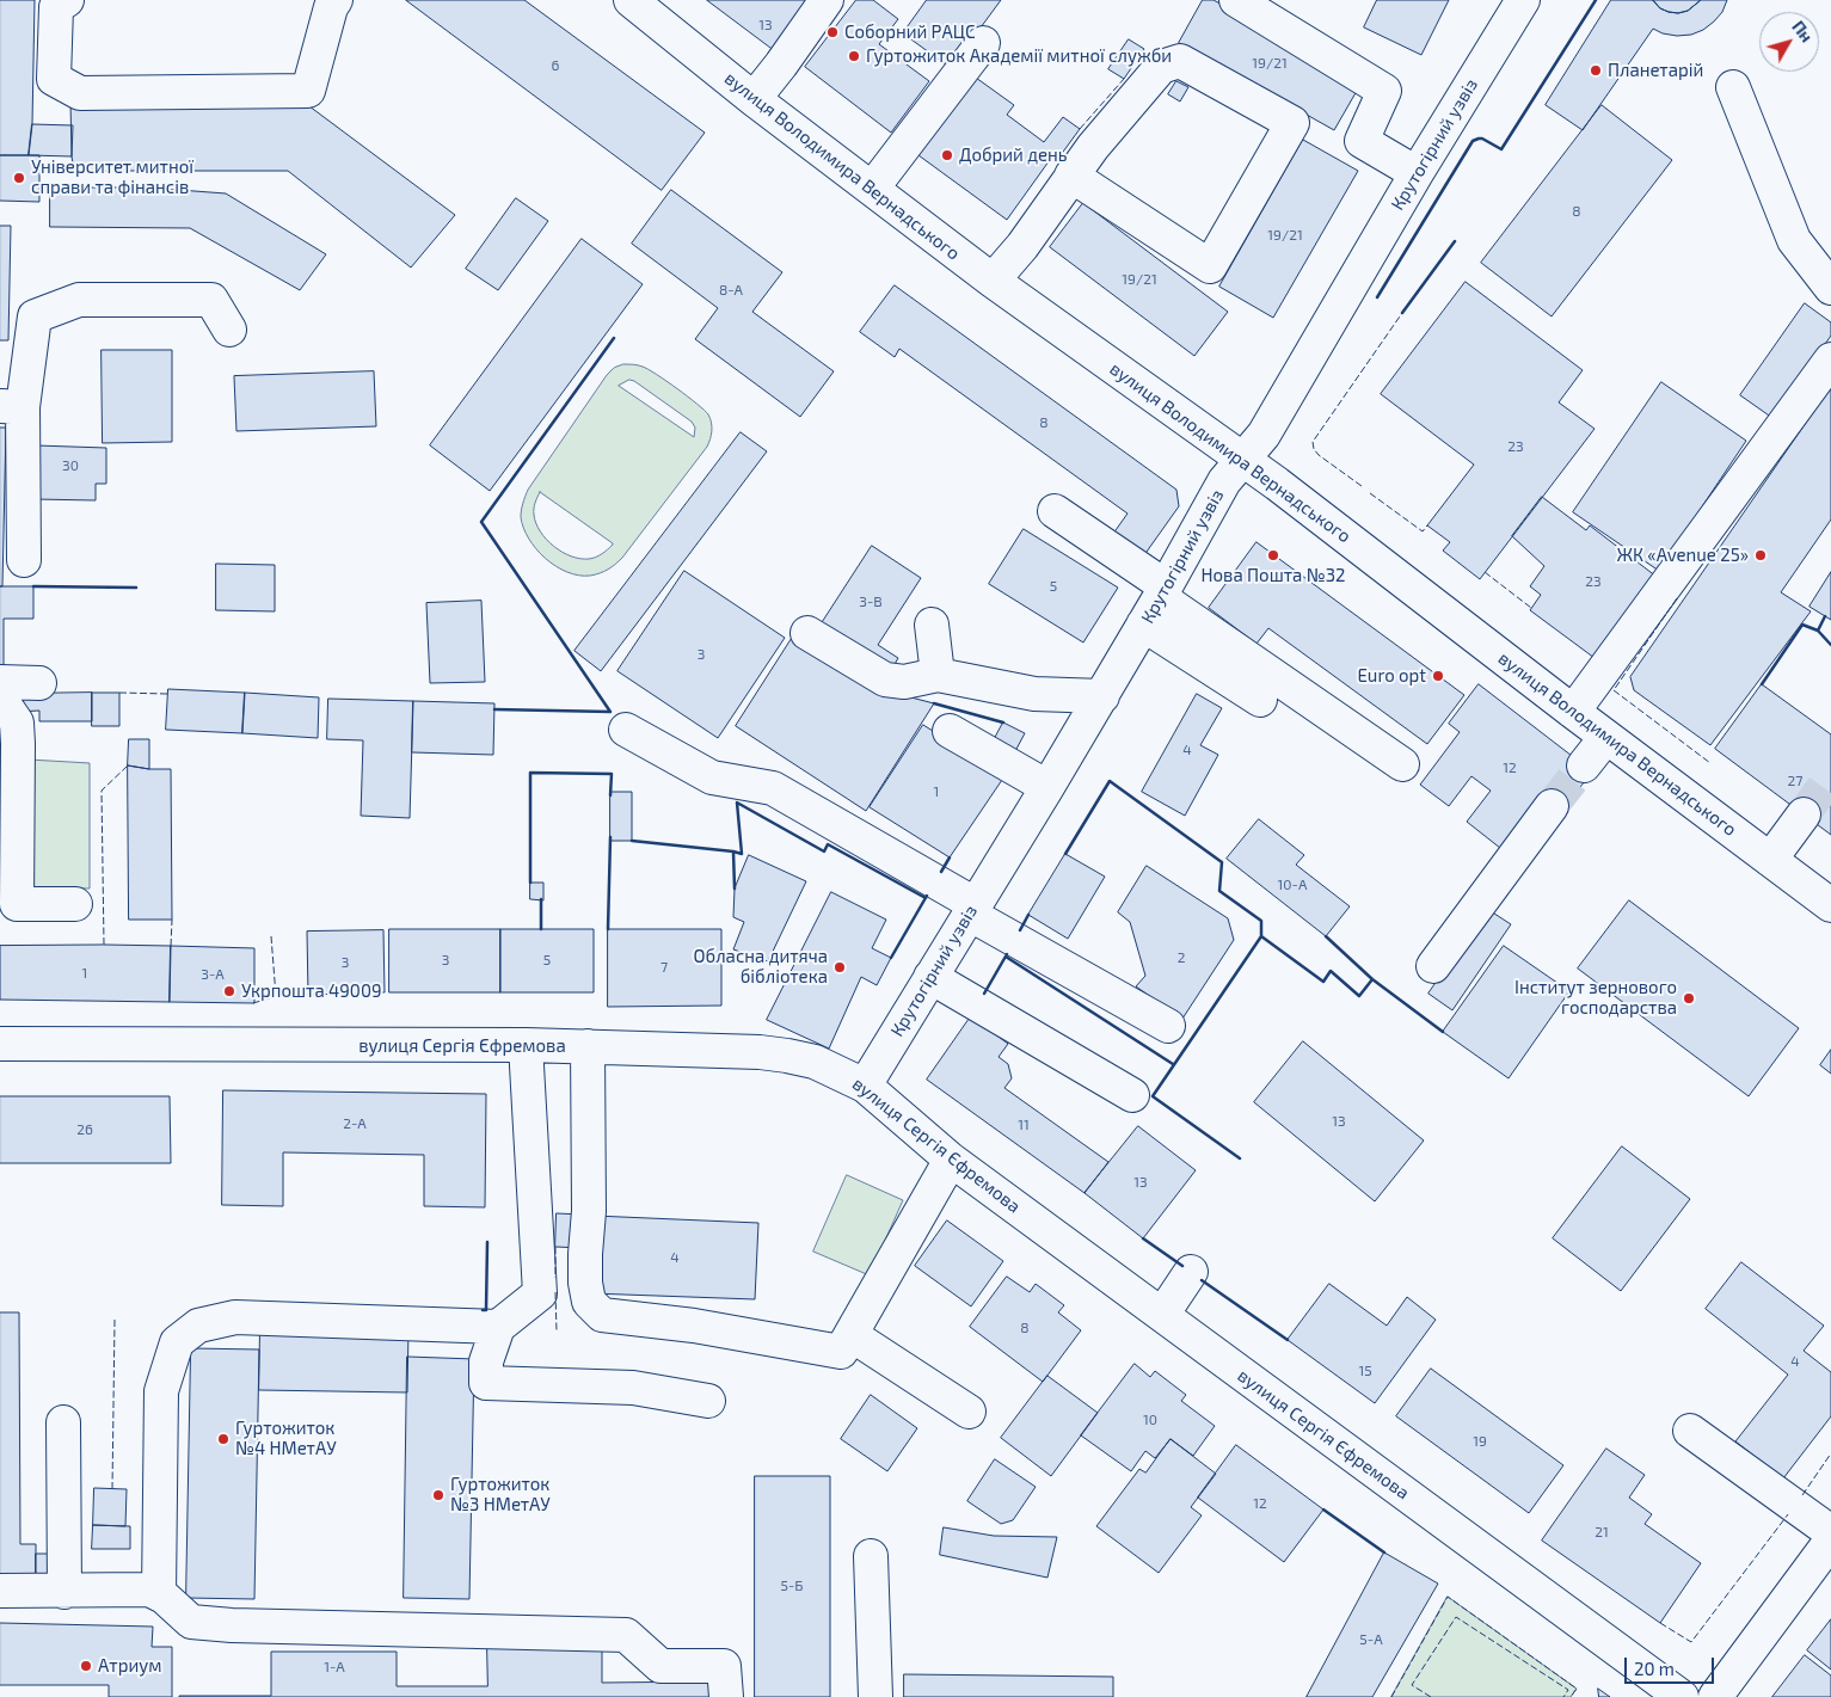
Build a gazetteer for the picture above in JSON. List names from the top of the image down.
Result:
{
  "streets": {
    "street": ["Крутогірний узвіз", "вулиця Володимира Вернадського", "вулиця Сергія Єфремова"]
  },
  "crossings": [
    ["Крутогірний узвіз", "вулиця Володимира Вернадського"],
    ["Крутогірний узвіз", "вулиця Сергія Єфремова"]
  ],
  "places": [
    "Соборний РАЦС",
    "Гуртожиток Академії митної служби",
    "Планетарій",
    "Добрий день",
    "Університет митної справи та фінансів",
    "Нова Пошта №32",
    "ЖК «Avenue 25»",
    "Euro opt",
    "Обласна дитяча бібліотека",
    "Укрпошта 49009",
    "Інститут зернового господарства",
    "Гуртожиток №4 НМетАУ",
    "Гуртожиток №3 НМетАУ",
    "Атриум"
  ],
  "house_numbers": [
    "13",
    "19/21",
    "6",
    "8",
    "19/21",
    "19/21",
    "8-А",
    "8",
    "23",
    "30",
    "23",
    "5",
    "3-В",
    "3",
    "4",
    "12",
    "27",
    "1",
    "10-А",
    "2",
    "3",
    "5",
    "3",
    "7",
    "1",
    "3-А",
    "13",
    "2-А",
    "11",
    "26",
    "13",
    "4",
    "8",
    "4",
    "15",
    "10",
    "19",
    "12",
    "21",
    "5-Б",
    "5-А",
    "1-А"
  ],
  "scale_bar": "20 m",
  "north": "top right"
}
